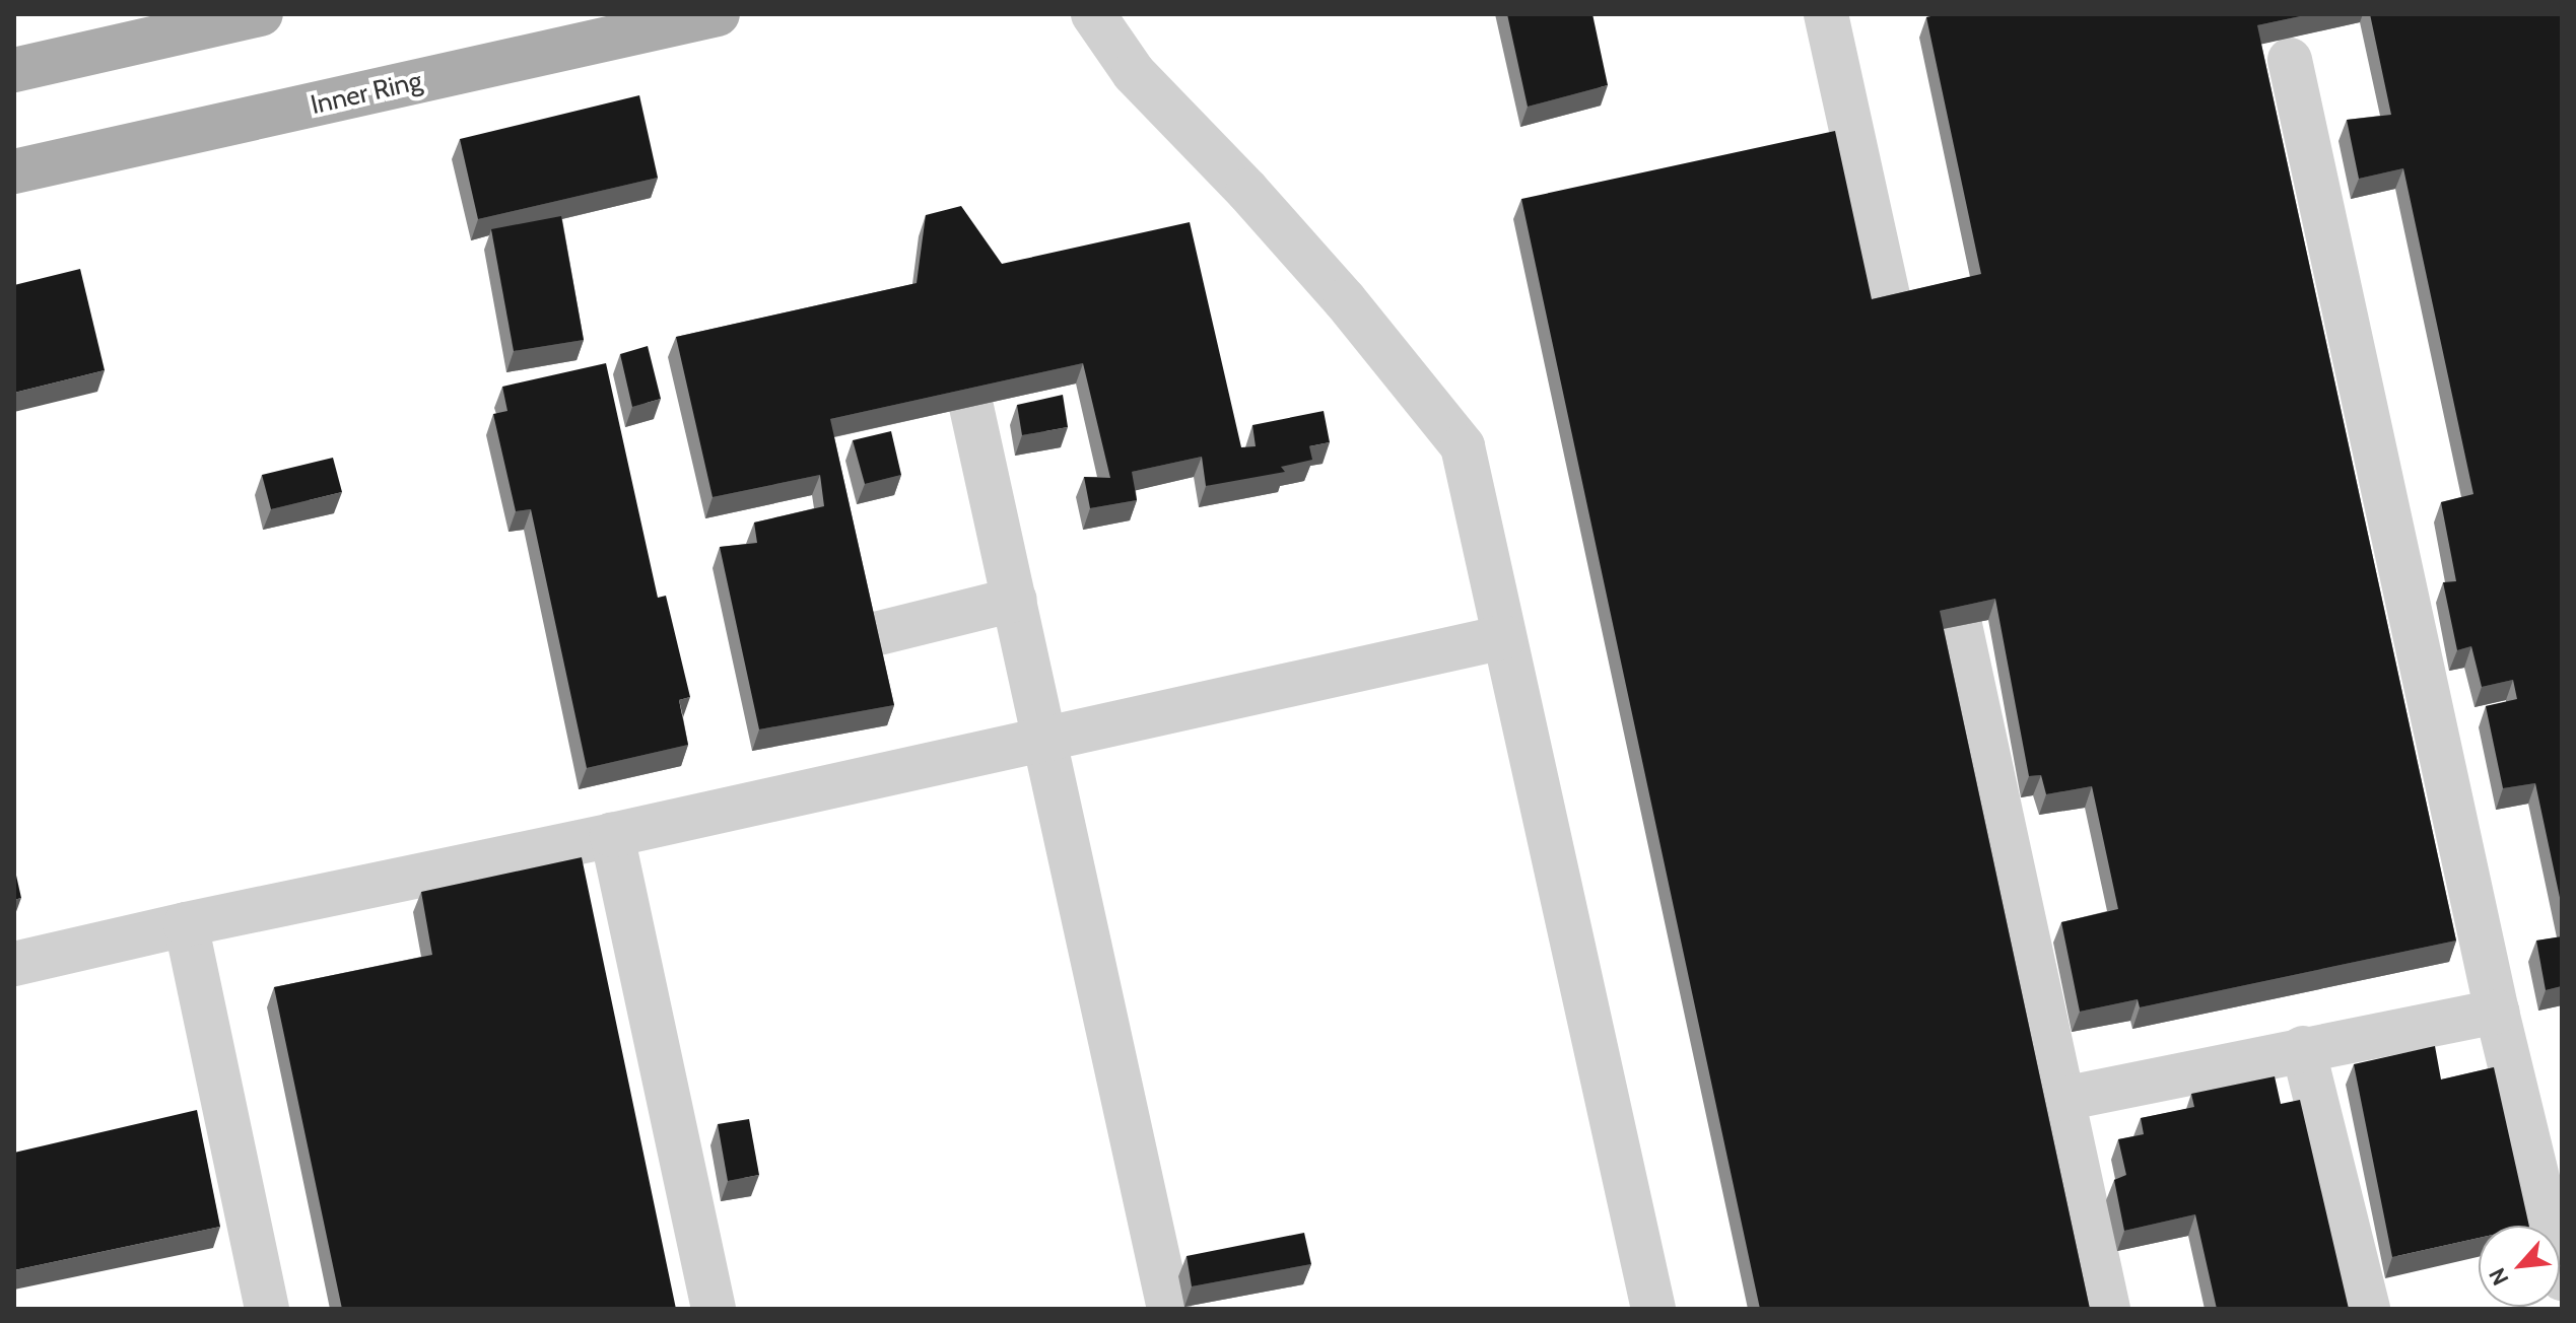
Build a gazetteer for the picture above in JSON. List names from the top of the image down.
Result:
{
  "streets": {
    "main road": ["Inner Ring"]
  },
  "north": "bottom left"
}
